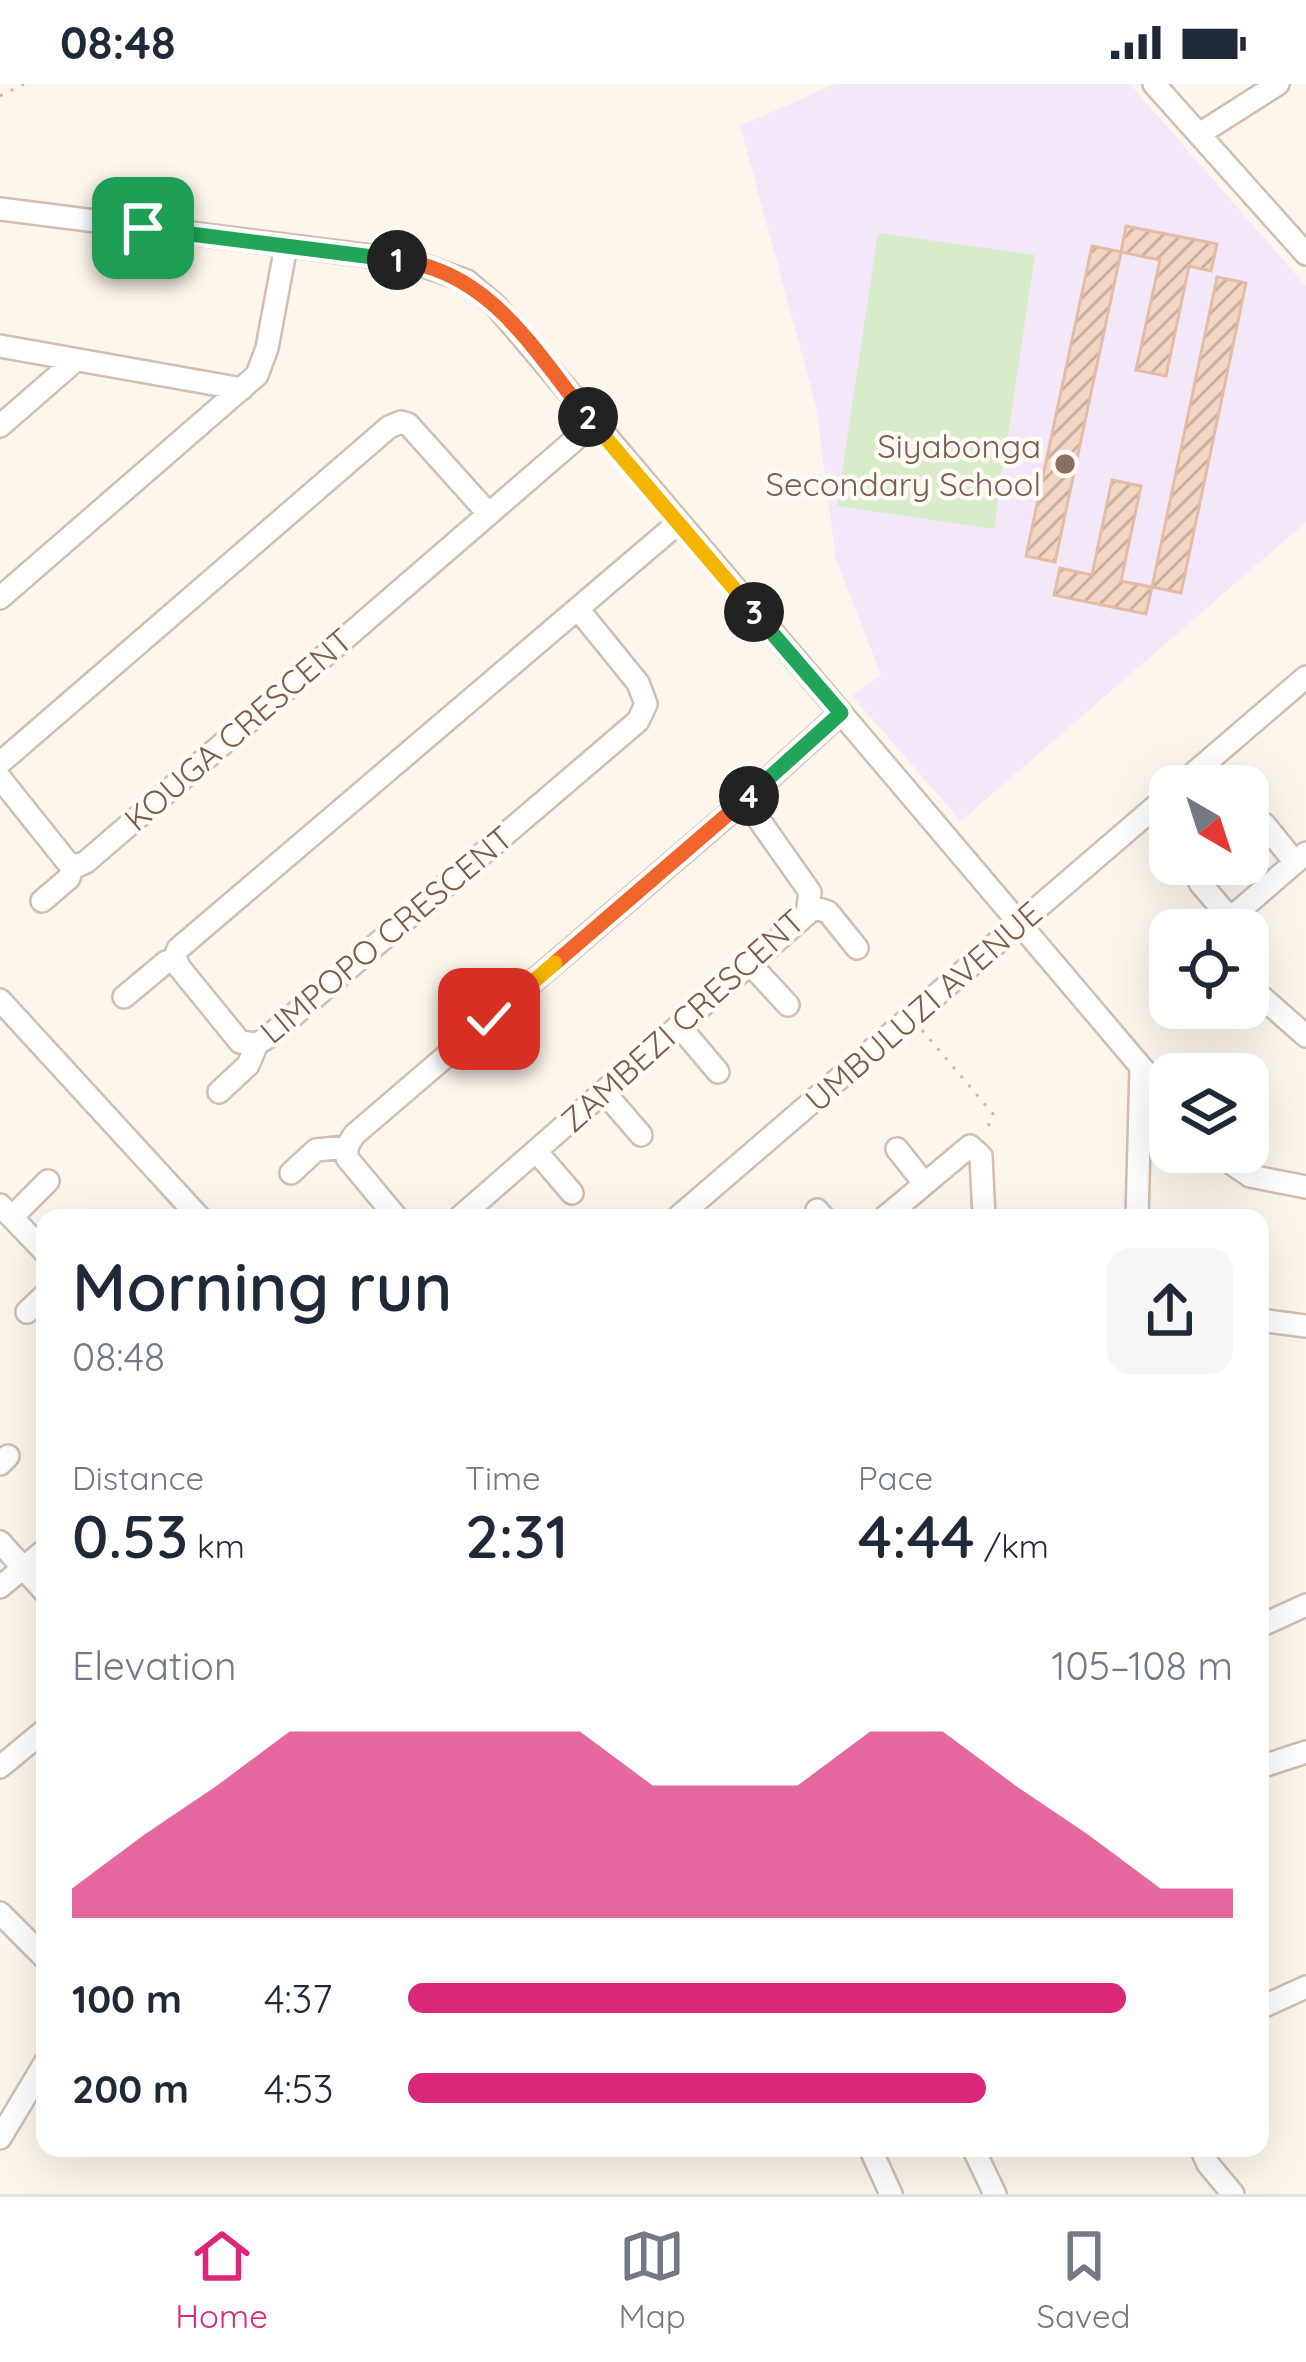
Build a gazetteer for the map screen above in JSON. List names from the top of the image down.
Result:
{
  "streets": {
    "street": [
      "KOUGA CRESCENT",
      "LIMPOPO CRESCENT",
      "UMBULUZI AVENUE",
      "ZAMBEZI CRESCENT"
    ]
  },
  "places": ["Siyabonga Secondary School"],
  "north": "bottom right",
  "page": {
    "status": "08:48",
    "pins": [
      "1",
      "2",
      "3",
      "4"
    ],
    "heading": ["Morning run", "08:48"],
    "stats": [
      ["Distance", "0.53 km"],
      ["Time", "2:31"],
      ["Pace", "4:44 /km"]
    ],
    "chart": ["Elevation", "105–108 m"],
    "list": [
      {
        "name": "100 m",
        "note": "4:37"
      },
      {
        "name": "200 m",
        "note": "4:53"
      }
    ],
    "tabs": ["Home", "Map", "Saved"]
  }
}
